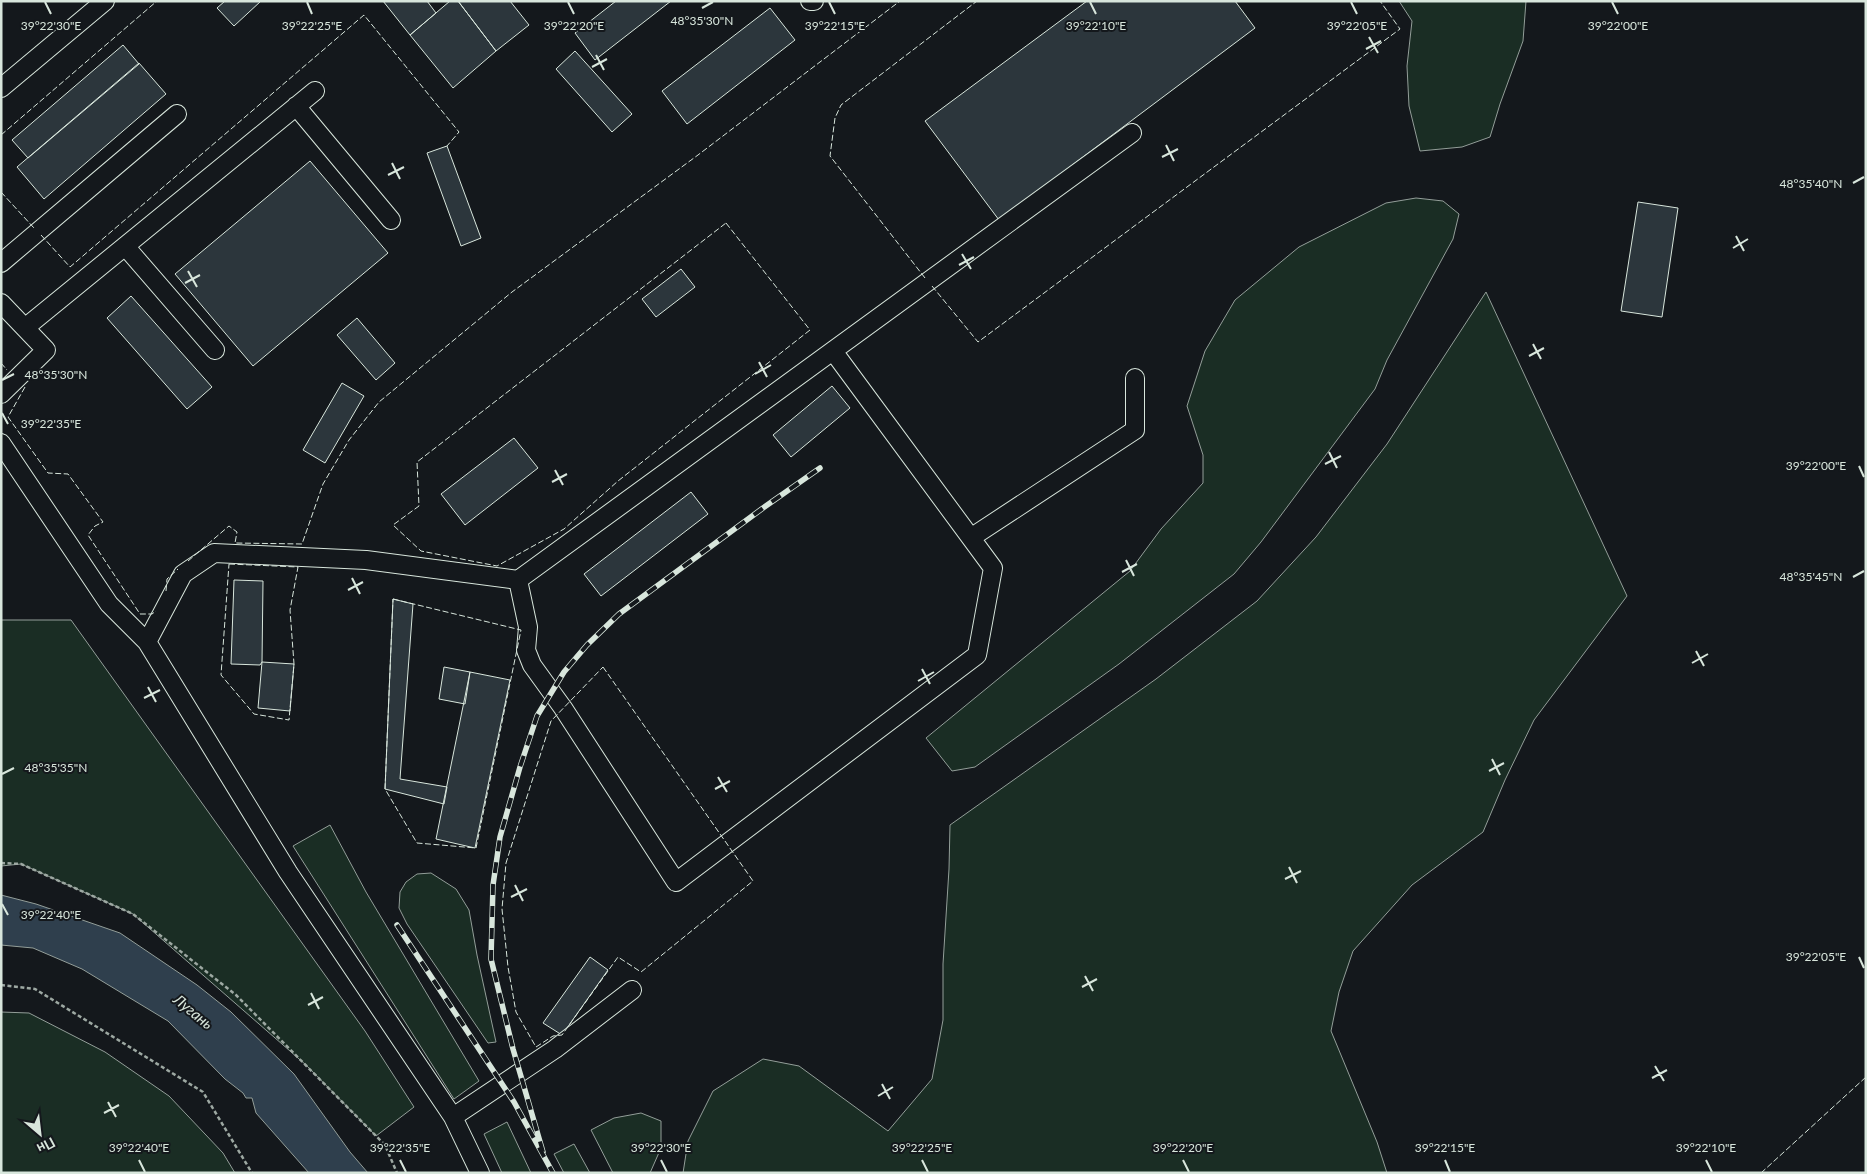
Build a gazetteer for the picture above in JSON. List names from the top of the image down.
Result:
{
  "water": ["Лугань"],
  "north": "bottom right",
  "coordinates": [
    "48°35'30\"N",
    "39°22'30\"E",
    "39°22'25\"E",
    "39°22'20\"E",
    "39°22'15\"E",
    "39°22'10\"E",
    "39°22'05\"E",
    "39°22'00\"E",
    "48°35'40\"N",
    "39°22'35\"E",
    "48°35'45\"N",
    "48°35'35\"N",
    "39°22'40\"E"
  ]
}
